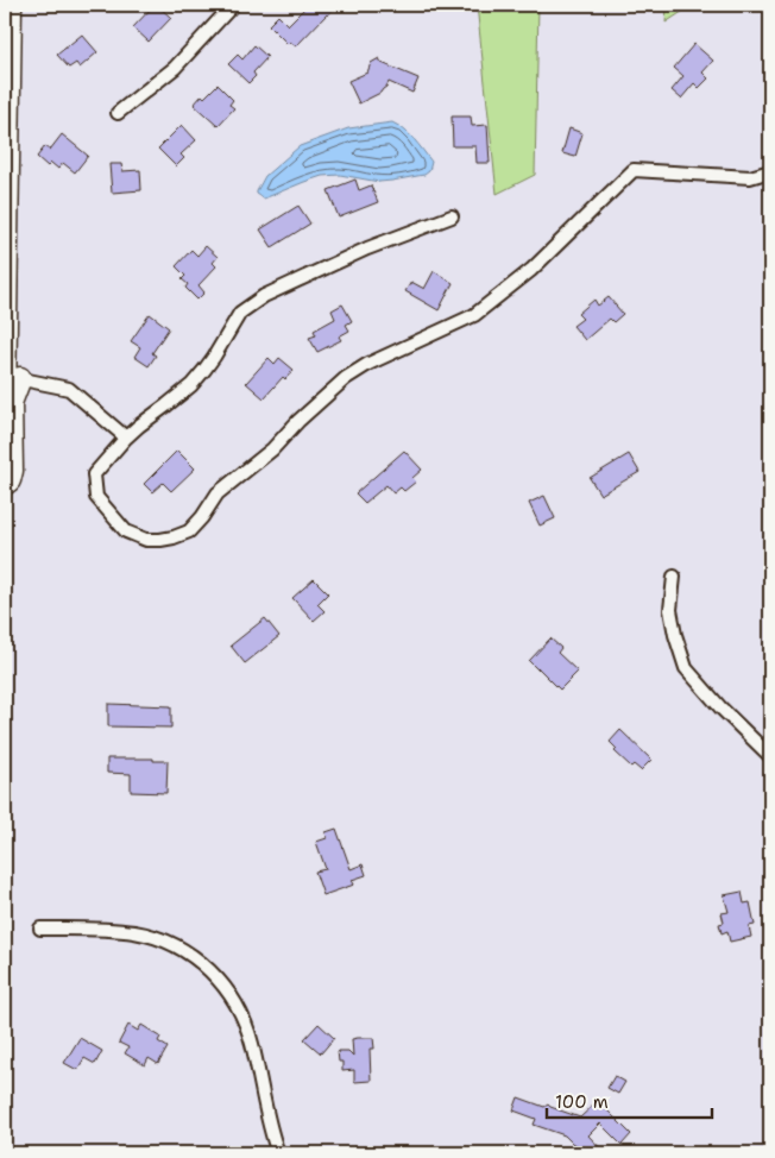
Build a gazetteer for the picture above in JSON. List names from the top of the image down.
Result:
{
  "scale_bar": "100 m"
}
